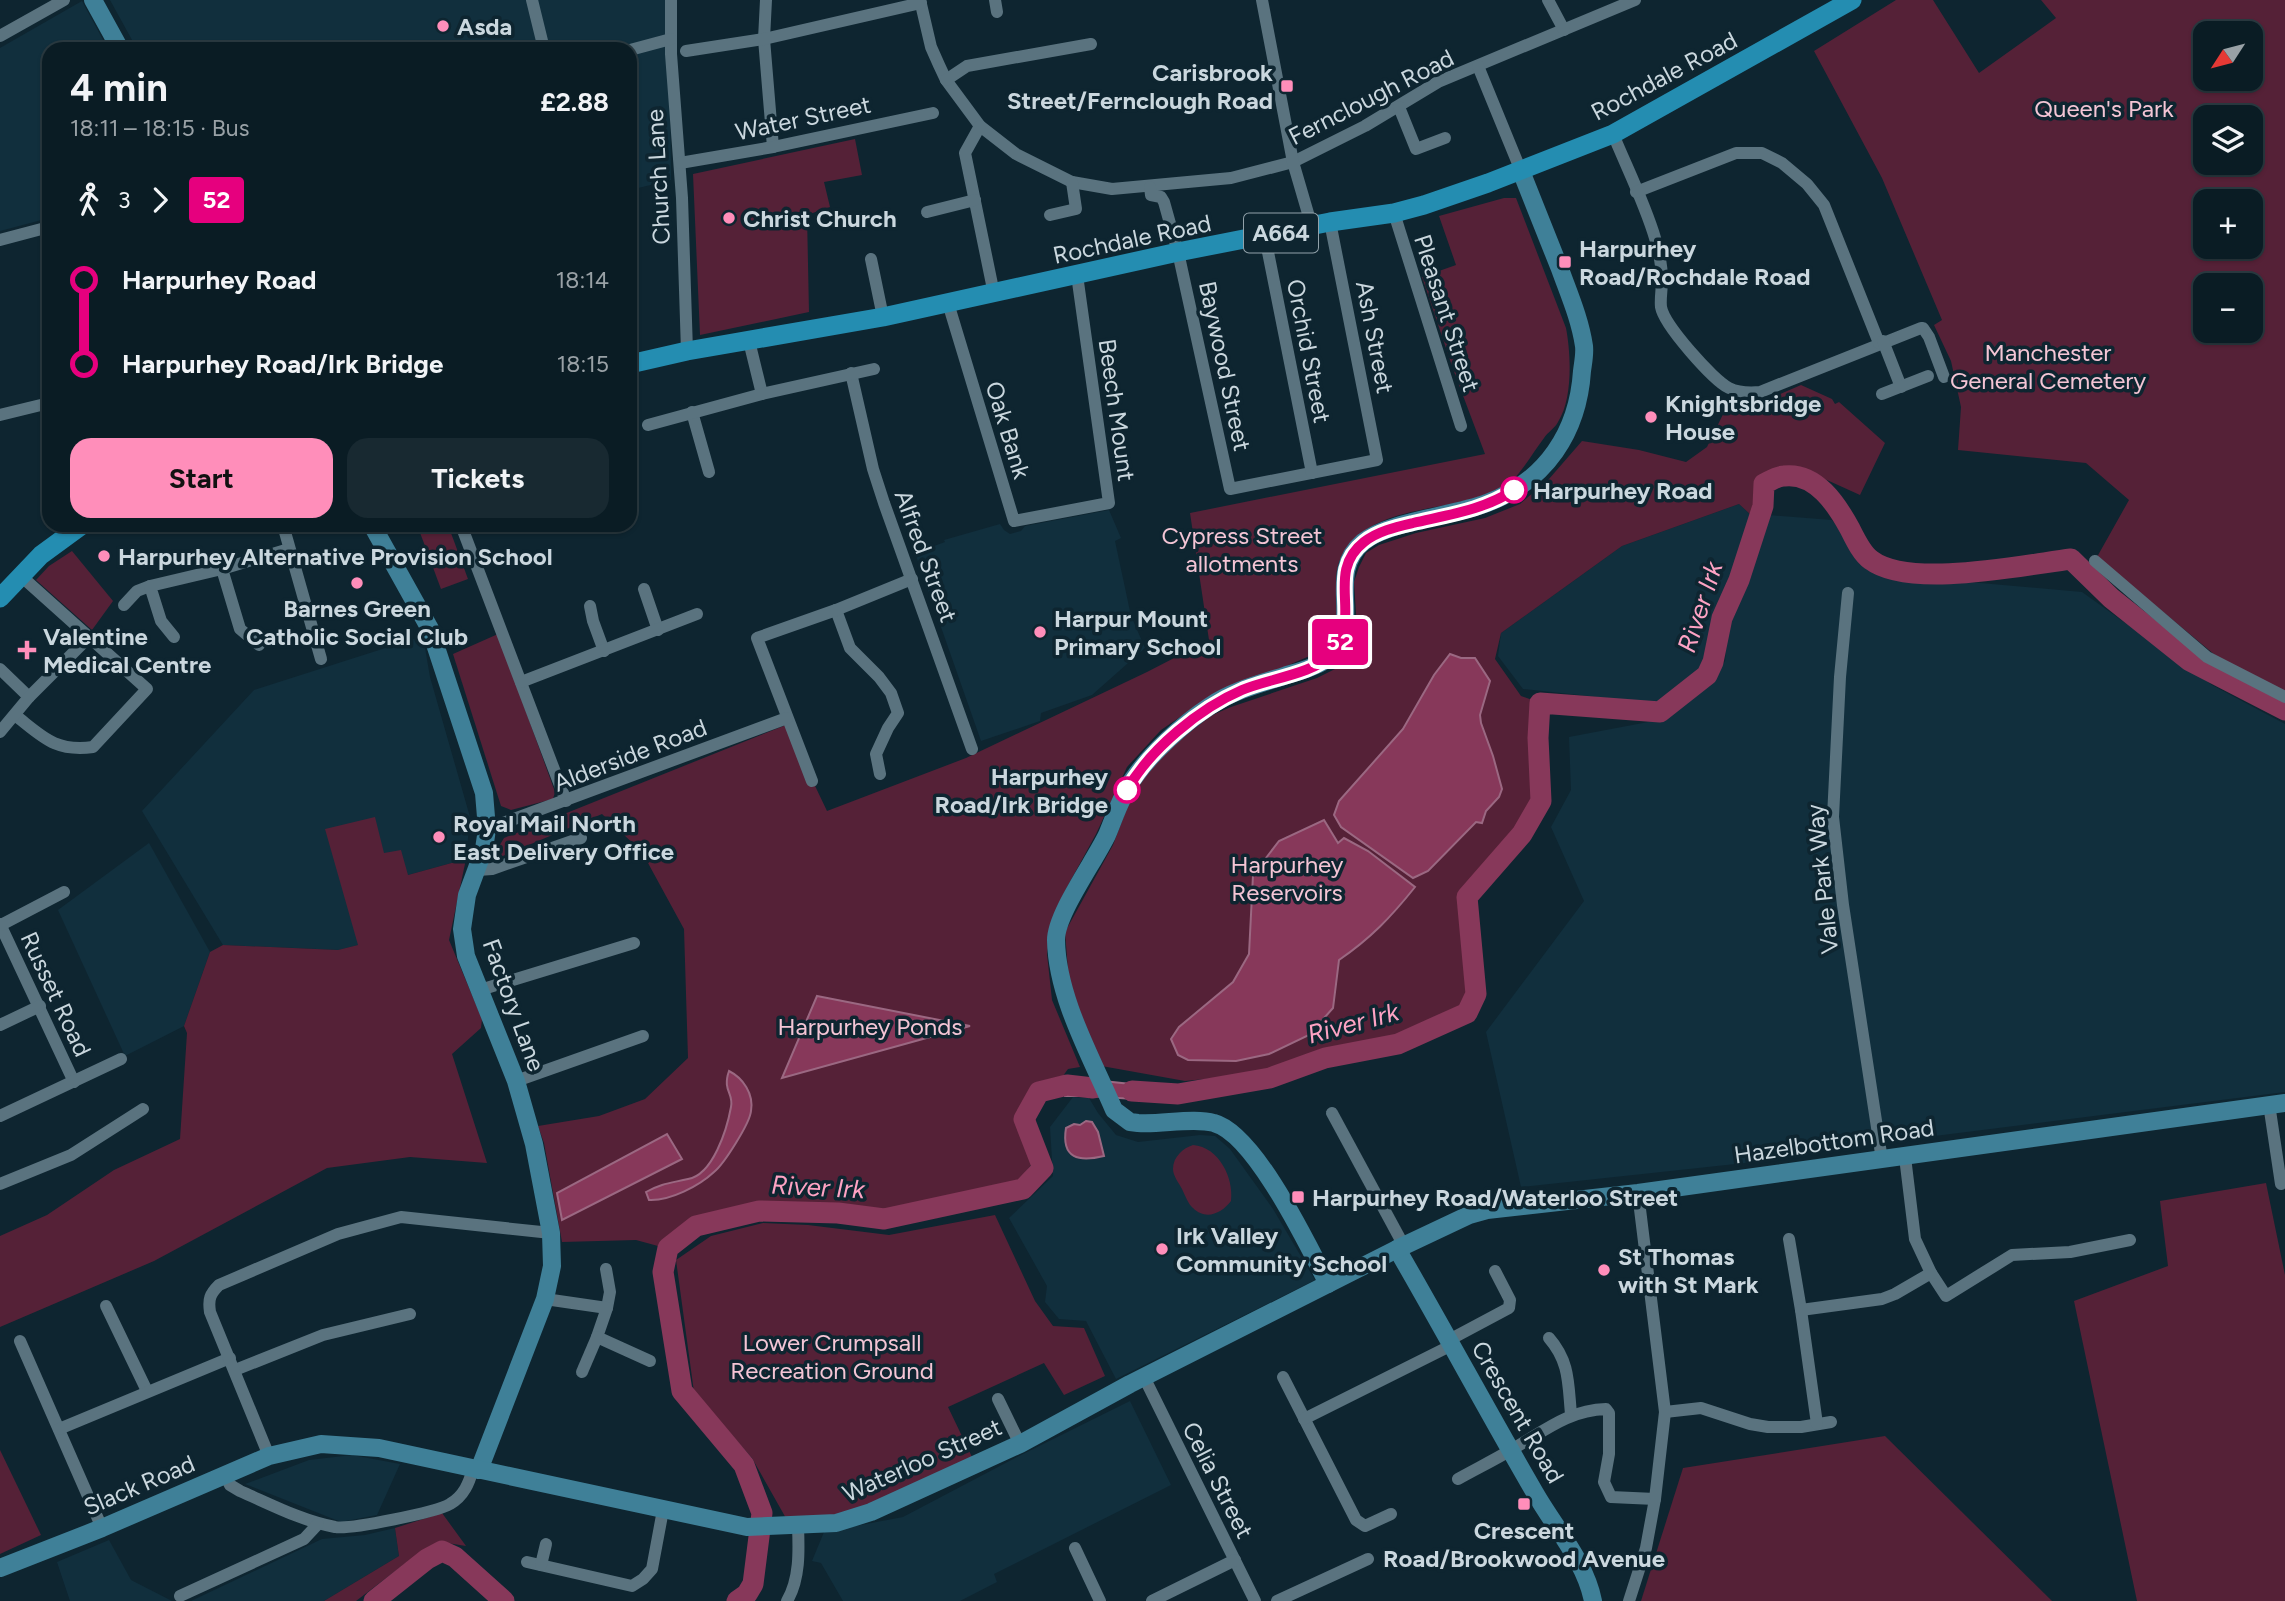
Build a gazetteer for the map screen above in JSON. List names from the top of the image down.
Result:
{
  "streets": {
    "main road": ["Rochdale Road", "A664"],
    "street": [
      "Fernclough Road",
      "Water Street",
      "Church Lane",
      "Pleasant Street",
      "Ash Street",
      "Orchid Street",
      "Baywood Street",
      "Beech Mount",
      "Oak Bank",
      "Alfred Street",
      "Alderside Road",
      "Vale Park Way",
      "Russet Road",
      "Factory Lane",
      "Hazelbottom Road",
      "Crescent Road",
      "Waterloo Street",
      "Celia Street",
      "Slack Road"
    ]
  },
  "crossings": [
    ["Rochdale Road", "Church Lane"],
    ["Rochdale Road", "Pleasant Street"],
    ["Rochdale Road", "Ash Street"],
    ["Rochdale Road", "Orchid Street"],
    ["Rochdale Road", "Baywood Street"],
    ["Rochdale Road", "Beech Mount"],
    ["Rochdale Road", "Oak Bank"],
    ["Fernclough Road", "Ash Street"],
    ["Fernclough Road", "Baywood Street"],
    ["Water Street", "Church Lane"],
    ["Ash Street", "Orchid Street"],
    ["Ash Street", "Baywood Street"],
    ["Orchid Street", "Baywood Street"],
    ["Beech Mount", "Oak Bank"],
    ["Alderside Road", "Factory Lane"],
    ["Vale Park Way", "Hazelbottom Road"],
    ["Factory Lane", "Waterloo Street"],
    ["Factory Lane", "Slack Road"],
    ["Hazelbottom Road", "Crescent Road"],
    ["Hazelbottom Road", "Waterloo Street"],
    ["Crescent Road", "Waterloo Street"],
    ["Waterloo Street", "Celia Street"],
    ["Waterloo Street", "Slack Road"]
  ],
  "water": ["River Irk"],
  "parks": [
    "Queen's Park",
    "Manchester General Cemetery",
    "Cypress Street allotments",
    "Harpurhey Reservoirs",
    "Harpurhey Ponds",
    "Lower Crumpsall Recreation Ground"
  ],
  "places": {
    "other": [
      "Asda",
      "Christ Church",
      "Knightsbridge House",
      "Harpurhey Road",
      "Harpurhey Alternative Provision School",
      "Barnes Green Catholic Social Club",
      "Harpur Mount Primary School",
      "Harpurhey Road/Irk Bridge",
      "Royal Mail North East Delivery Office",
      "Irk Valley Community School",
      "St Thomas with St Mark"
    ],
    "transit": [
      "Carisbrook Street/Fernclough Road",
      "Harpurhey Road/Rochdale Road",
      "Harpurhey Road/Waterloo Street",
      "Crescent Road/Brookwood Avenue"
    ],
    "health": ["Valentine Medical Centre"]
  },
  "lines": ["bus line 52"],
  "north": "bottom left",
  "page": {
    "on_map": "52",
    "map_buttons": ["+", "−"],
    "heading": ["4 min", "18:11 – 18:15 · Bus", "£2.88"],
    "legs": ["3", "52"],
    "list": [
      {
        "name": "Harpurhey Road",
        "value": "18:14"
      },
      {
        "name": "Harpurhey Road/Irk Bridge",
        "value": "18:15"
      }
    ],
    "buttons": ["Start", "Tickets"]
  }
}
